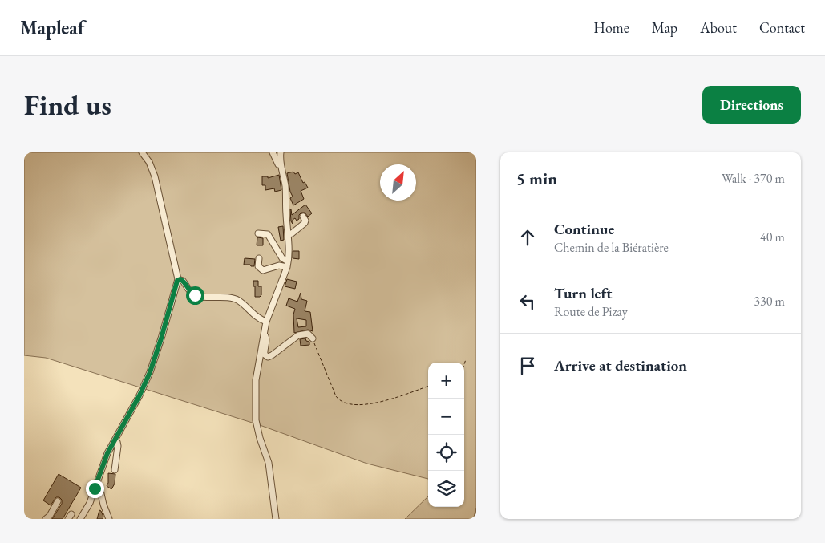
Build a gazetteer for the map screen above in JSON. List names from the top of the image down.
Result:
{
  "north": "top right",
  "page": {
    "header": "Mapleaf",
    "nav": [
      "Home",
      "Map",
      "About",
      "Contact"
    ],
    "buttons": "Directions",
    "title": "Find us",
    "heading": ["5 min", "Walk · 370 m"],
    "list": [
      ["Continue", "Chemin de la Biératière", "40 m"],
      ["Turn left", "Route de Pizay", "330 m"],
      "Arrive at destination"
    ],
    "map_buttons": ["+", "−"]
  }
}
